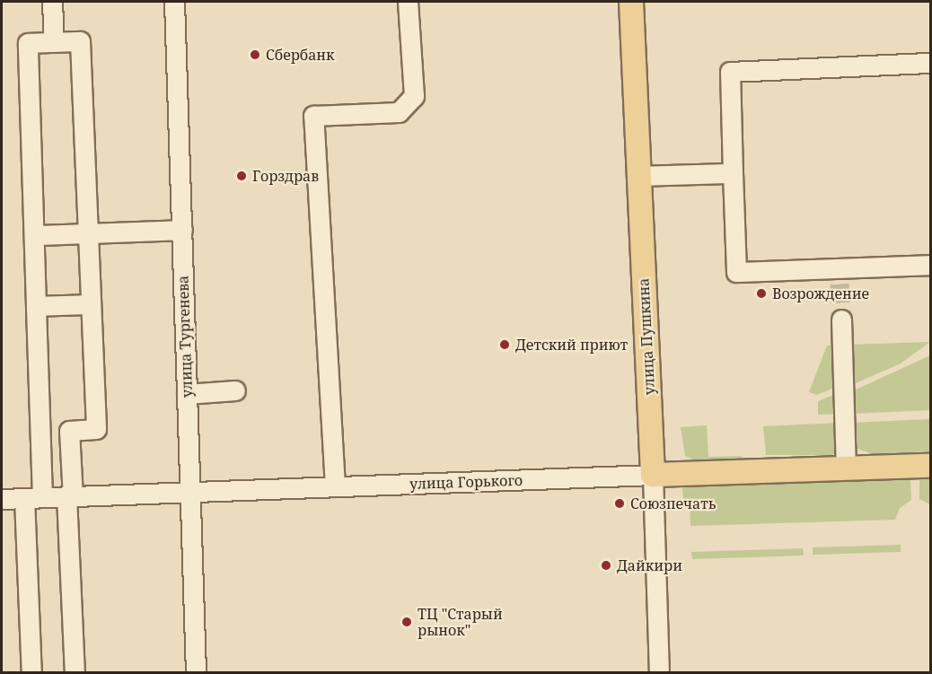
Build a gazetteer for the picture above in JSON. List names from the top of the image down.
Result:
{
  "streets": {
    "main road": ["улица Пушкина", "улица Горького"],
    "street": ["улица Тургенева"]
  },
  "crossings": [
    ["улица Тургенева", "улица Горького"],
    ["улица Пушкина", "улица Горького"]
  ],
  "places": [
    "Сбербанк",
    "Горздрав",
    "Возрождение",
    "Детский приют",
    "Союзпечать",
    "Дайкири",
    "ТЦ \"Старый рынок\""
  ]
}
